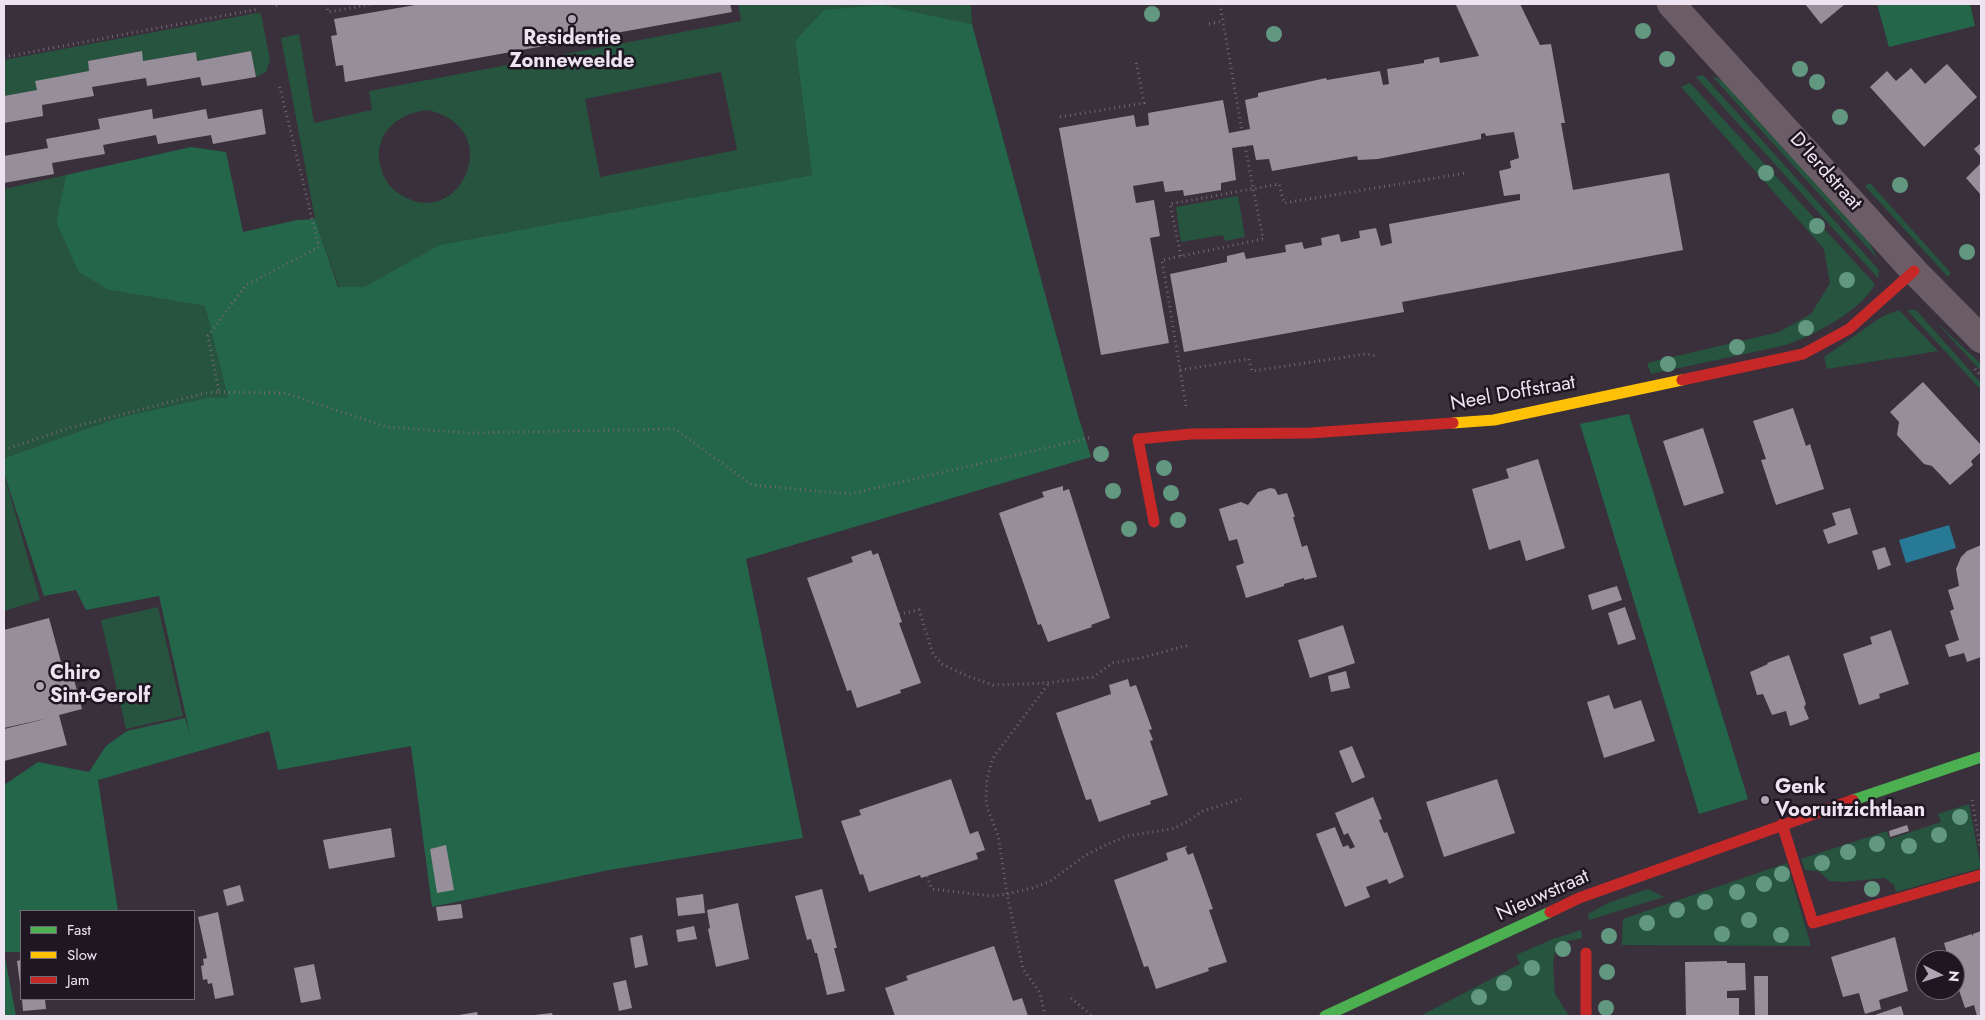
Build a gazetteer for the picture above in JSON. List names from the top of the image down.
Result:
{
  "streets": {
    "street": ["D'Ierdstraat", "Neel Doffstraat", "Nieuwstraat"]
  },
  "crossings": [
    ["D'Ierdstraat", "Neel Doffstraat"]
  ],
  "places": ["Residentie Zonneweelde", "Chiro Sint-Gerolf", "Genk Vooruitzichtlaan"],
  "legend": ["Fast", "Slow", "Jam"],
  "north": "right"
}
